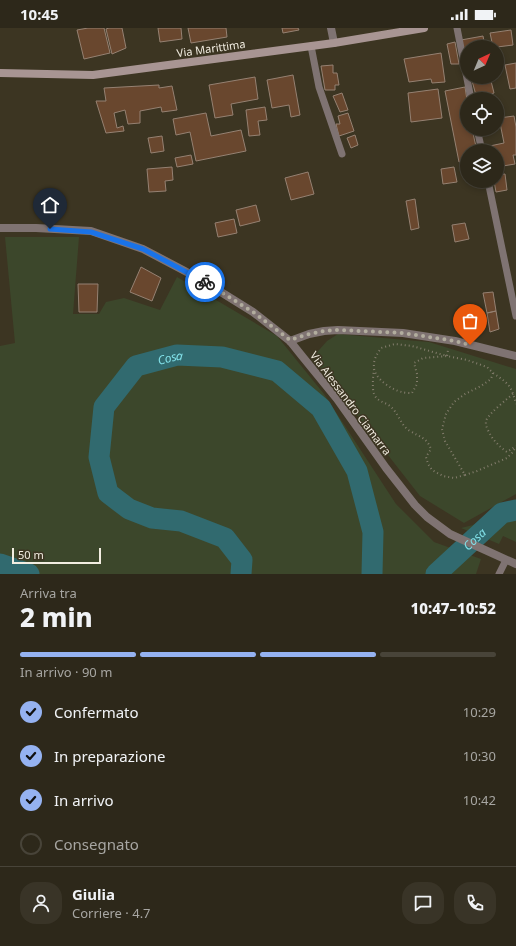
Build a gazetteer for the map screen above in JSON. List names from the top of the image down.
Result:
{
  "streets": {
    "main road": ["Via Marittima"],
    "street": ["Via Alessandro Ciamarra"]
  },
  "water": ["Cosa"],
  "scale_bar": "50 m",
  "north": "top right",
  "page": {
    "status": "10:45",
    "scale": "50 m",
    "heading": ["2 min", "Arriva tra", "10:47–10:52"],
    "panel": ["Giulia", "Corriere · 4.7"],
    "bar": "In arrivo · 90 m",
    "list": [
      ["Confermato", "10:29"],
      ["In preparazione", "10:30"],
      ["In arrivo", "10:42"],
      "Consegnato"
    ]
  }
}
